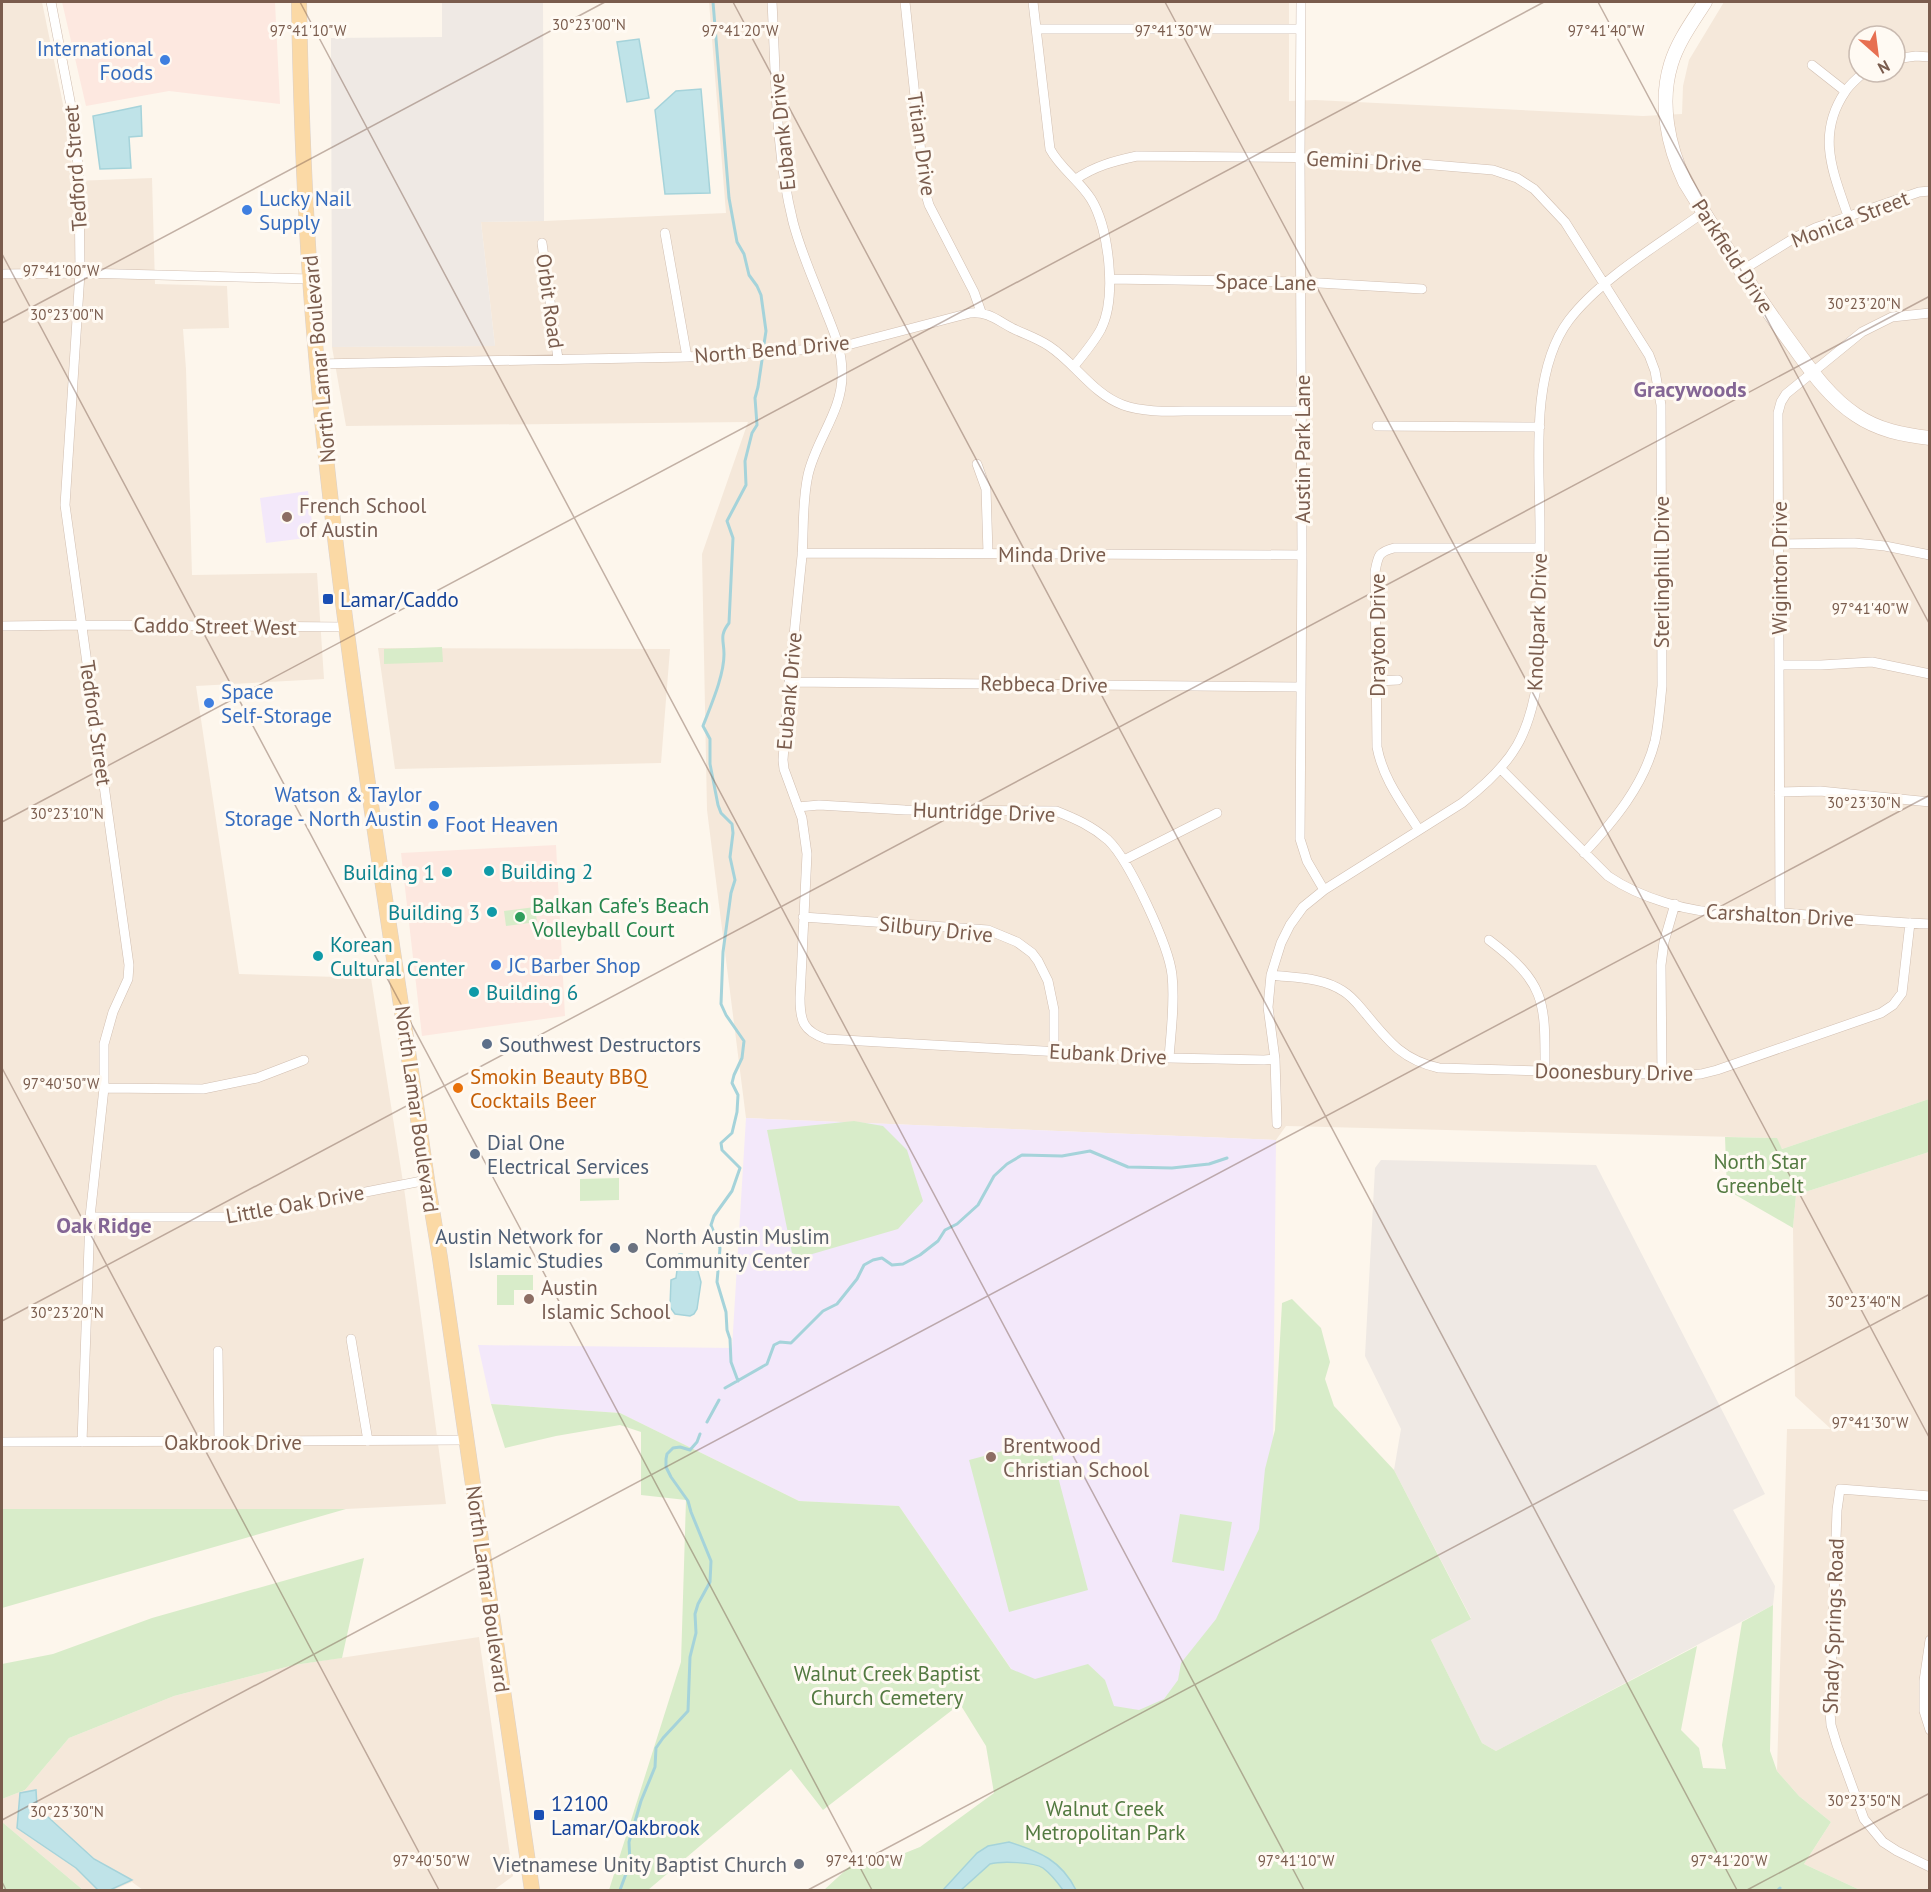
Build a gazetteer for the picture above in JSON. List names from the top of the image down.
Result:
{
  "streets": {
    "main road": ["North Lamar Boulevard"],
    "street": [
      "Eubank Drive",
      "Titian Drive",
      "Gemini Drive",
      "Tedford Street",
      "Monica Street",
      "Parkfield Drive",
      "Space Lane",
      "Orbit Road",
      "North Bend Drive",
      "Austin Park Lane",
      "Minda Drive",
      "Wiginton Drive",
      "Sterlinghill Drive",
      "Knollpark Drive",
      "Caddo Street West",
      "Drayton Drive",
      "Rebbeca Drive",
      "Huntridge Drive",
      "Carshalton Drive",
      "Silbury Drive",
      "Doonesbury Drive",
      "Little Oak Drive",
      "Oakbrook Drive",
      "Shady Springs Road"
    ]
  },
  "crossings": [
    ["Eubank Drive", "North Bend Drive"],
    ["Eubank Drive", "Minda Drive"],
    ["Eubank Drive", "Knollpark Drive"],
    ["Eubank Drive", "Rebbeca Drive"],
    ["Eubank Drive", "Huntridge Drive"],
    ["Eubank Drive", "Silbury Drive"],
    ["Titian Drive", "North Bend Drive"],
    ["Gemini Drive", "Austin Park Lane"],
    ["Gemini Drive", "Sterlinghill Drive"],
    ["Gemini Drive", "Knollpark Drive"],
    ["Tedford Street", "Caddo Street West"],
    ["Tedford Street", "Little Oak Drive"],
    ["Tedford Street", "Oakbrook Drive"],
    ["Monica Street", "Parkfield Drive"],
    ["Parkfield Drive", "Wiginton Drive"],
    ["Parkfield Drive", "Knollpark Drive"],
    ["Space Lane", "Austin Park Lane"],
    ["Orbit Road", "North Bend Drive"],
    ["North Bend Drive", "North Lamar Boulevard"],
    ["North Lamar Boulevard", "Caddo Street West"],
    ["North Lamar Boulevard", "Little Oak Drive"],
    ["North Lamar Boulevard", "Oakbrook Drive"],
    ["Austin Park Lane", "Minda Drive"],
    ["Austin Park Lane", "Knollpark Drive"],
    ["Austin Park Lane", "Rebbeca Drive"],
    ["Wiginton Drive", "Carshalton Drive"],
    ["Sterlinghill Drive", "Knollpark Drive"],
    ["Sterlinghill Drive", "Carshalton Drive"],
    ["Knollpark Drive", "Drayton Drive"],
    ["Knollpark Drive", "Carshalton Drive"],
    ["Knollpark Drive", "Doonesbury Drive"],
    ["Carshalton Drive", "Doonesbury Drive"]
  ],
  "districts": ["Gracywoods", "Oak Ridge"],
  "parks": ["North Star Greenbelt", "Walnut Creek Baptist Church Cemetery", "Walnut Creek Metropolitan Park"],
  "places": {
    "other": [
      "International Foods",
      "Lucky Nail Supply",
      "French School of Austin",
      "Space Self-Storage",
      "Watson & Taylor Storage - North Austin",
      "Foot Heaven",
      "Building 2",
      "Building 1",
      "Building 3",
      "Balkan Cafe's Beach Volleyball Court",
      "Korean Cultural Center",
      "JC Barber Shop",
      "Building 6",
      "Southwest Destructors",
      "Smokin Beauty BBQ Cocktails Beer",
      "Dial One Electrical Services",
      "Austin Network for Islamic Studies",
      "North Austin Muslim Community Center",
      "Austin Islamic School",
      "Brentwood Christian School",
      "Vietnamese Unity Baptist Church"
    ],
    "transit": ["Lamar/Caddo", "12100 Lamar/Oakbrook"]
  },
  "north": "bottom right",
  "coordinates": [
    "30°23'00\"N",
    "97°41'10\"W",
    "97°41'20\"W",
    "97°41'30\"W",
    "97°41'40\"W",
    "97°41'00\"W",
    "30°23'20\"N",
    "30°23'30\"N",
    "30°23'10\"N",
    "97°40'50\"W",
    "30°23'40\"N",
    "30°23'50\"N"
  ]
}
